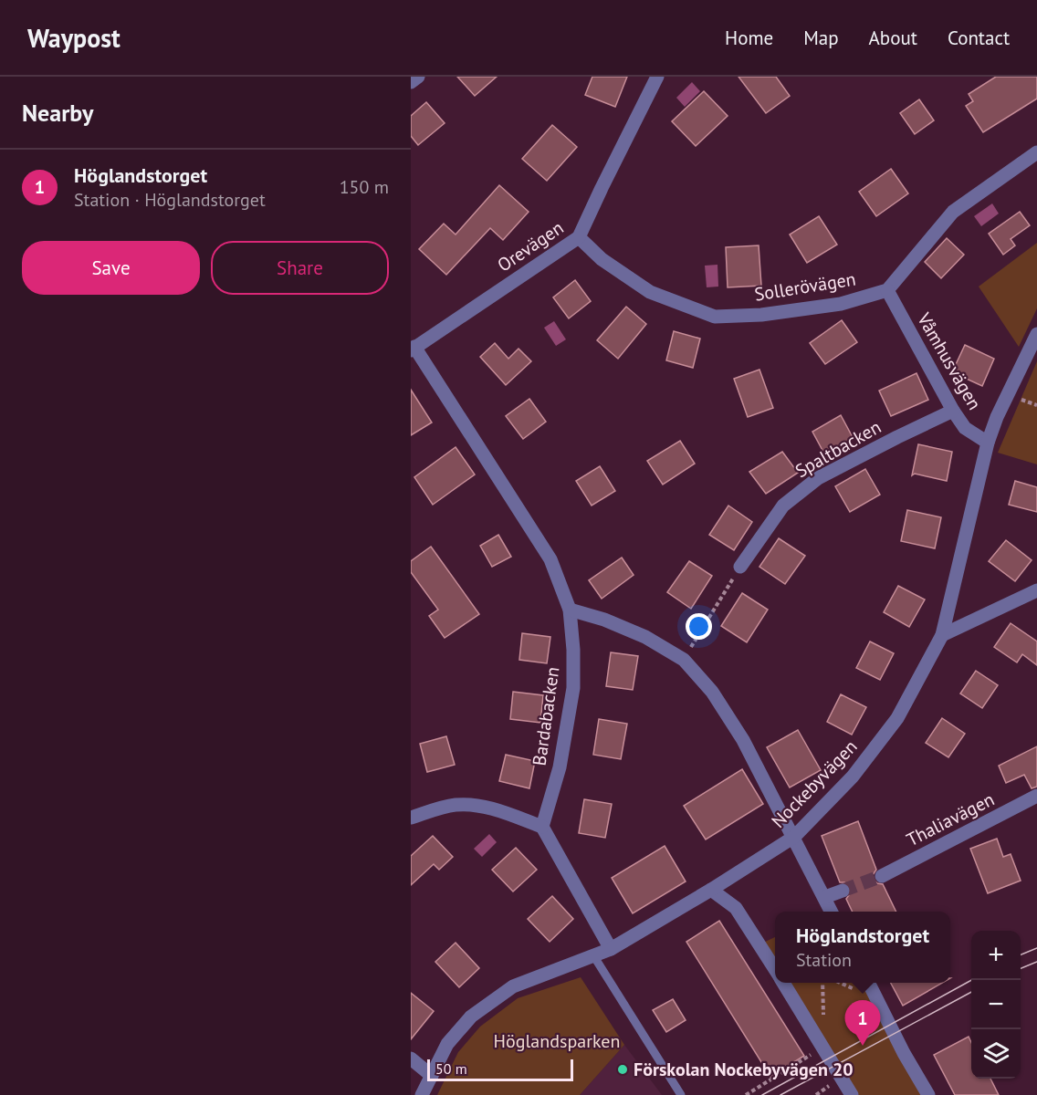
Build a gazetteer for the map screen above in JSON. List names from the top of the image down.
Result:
{
  "streets": {
    "street": [
      "Orevägen",
      "Sollerövägen",
      "Våmhusvägen",
      "Spaltbacken",
      "Bardabacken",
      "Nockebyvägen",
      "Thaliavägen"
    ]
  },
  "crossings": [
    ["Orevägen", "Sollerövägen"],
    ["Orevägen", "Bardabacken"],
    ["Sollerövägen", "Våmhusvägen"],
    ["Våmhusvägen", "Spaltbacken"],
    ["Våmhusvägen", "Nockebyvägen"]
  ],
  "parks": ["Höglandsparken"],
  "places": ["Förskolan Nockebyvägen 20"],
  "scale_bar": "50 m",
  "page": {
    "header": "Waypost",
    "nav": [
      "Home",
      "Map",
      "About",
      "Contact"
    ],
    "heading": "Nearby",
    "list": [
      {
        "mark": "1",
        "name": "Höglandstorget",
        "note": "Station · Höglandstorget",
        "value": "150 m"
      }
    ],
    "buttons": ["Save", "Share"],
    "popup": ["Höglandstorget", "Station"],
    "map_buttons": ["+", "−"],
    "pins": "1",
    "scale": "50 m"
  }
}
